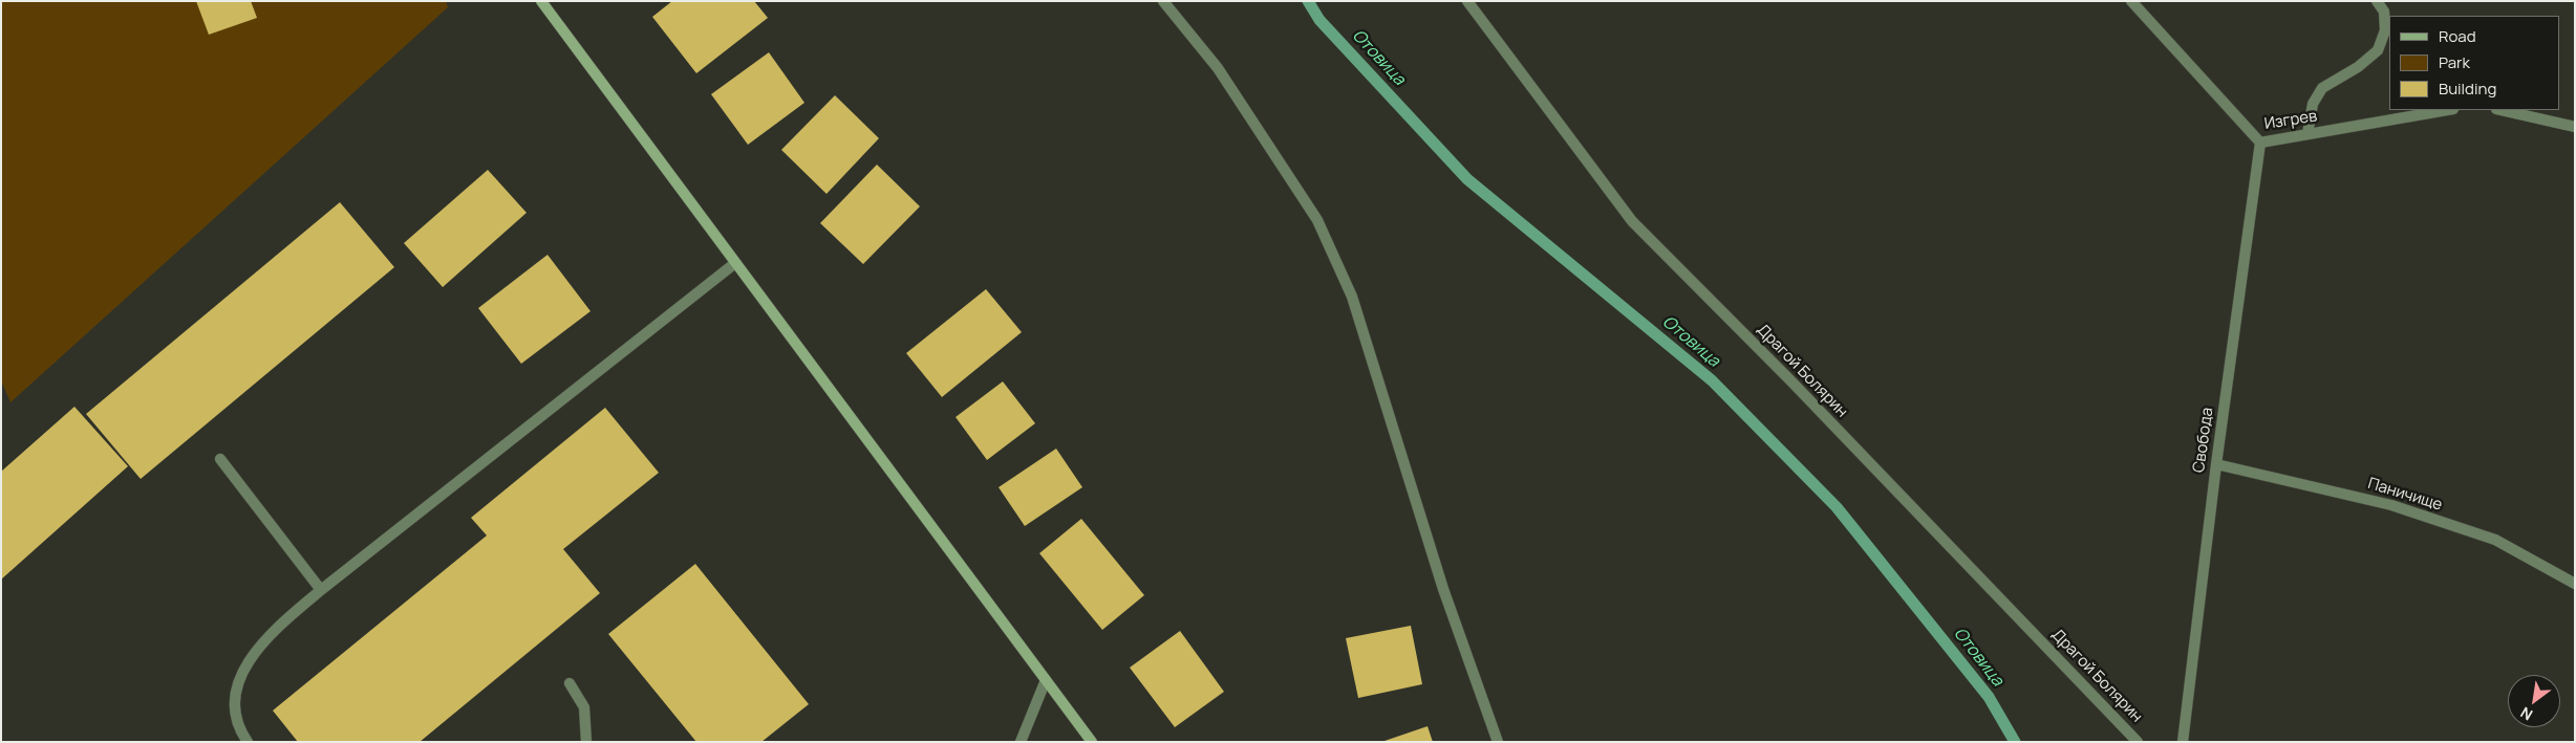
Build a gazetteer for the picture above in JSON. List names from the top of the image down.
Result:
{
  "streets": {
    "street": [
      "Изгрев",
      "Драгой Болярин",
      "Свобода",
      "Паничище"
    ]
  },
  "crossings": [
    ["Изгрев", "Свобода"],
    ["Свобода", "Паничище"]
  ],
  "water": ["Отовица"],
  "legend": ["Road", "Park", "Building"],
  "north": "bottom left"
}
